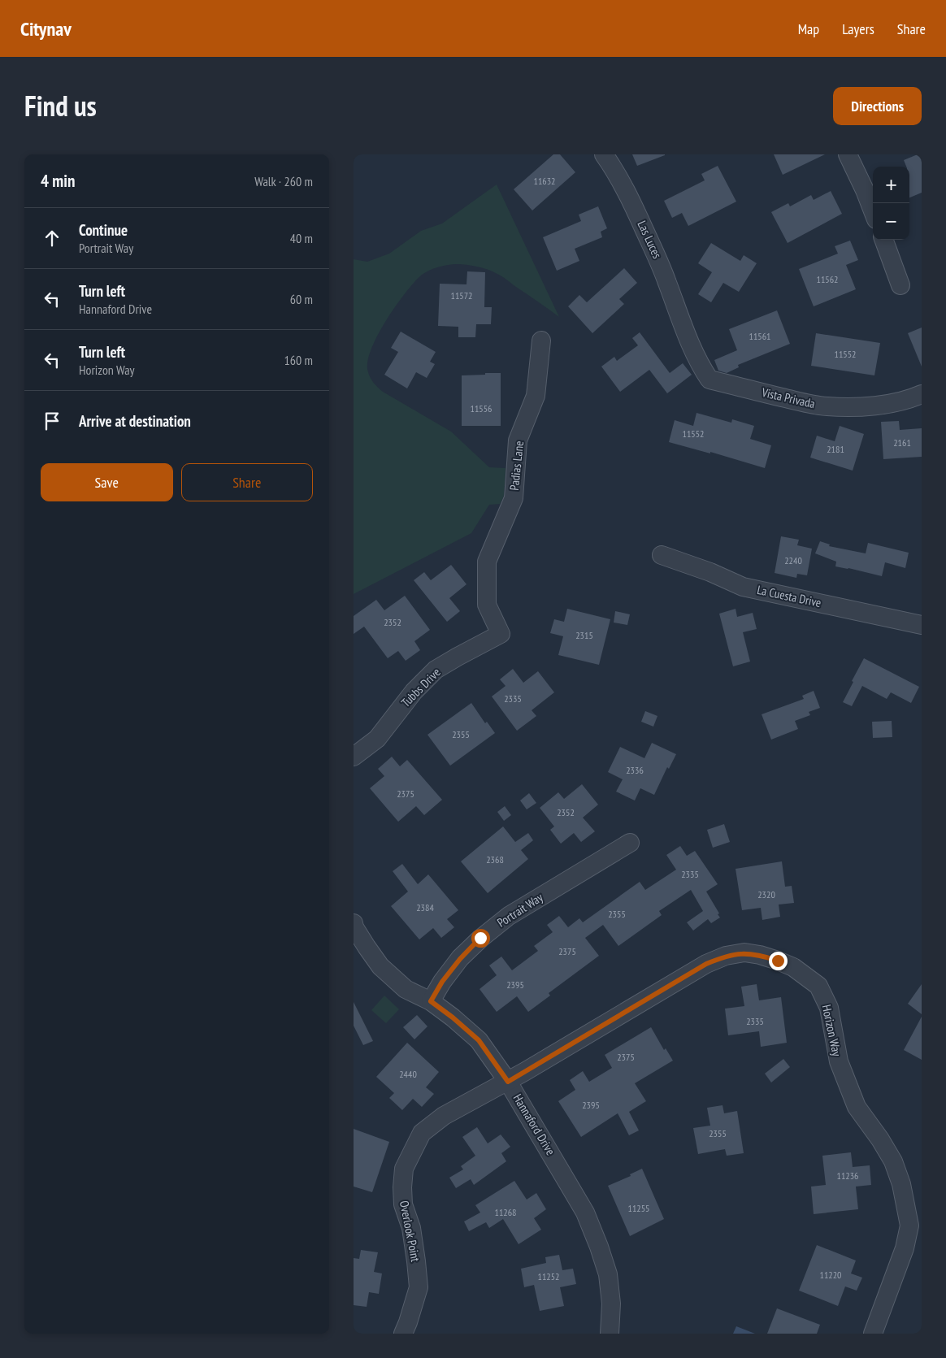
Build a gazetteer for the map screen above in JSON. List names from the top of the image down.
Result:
{
  "streets": {
    "street": [
      "Las Luces",
      "Vista Privada",
      "Padias Lane",
      "La Cuesta Drive",
      "Tubbs Drive",
      "Portrait Way",
      "Horizon Way",
      "Hannaford Drive",
      "Overlook Point"
    ]
  },
  "crossings": [
    ["Las Luces", "Vista Privada"],
    ["Padias Lane", "Tubbs Drive"],
    ["Portrait Way", "Hannaford Drive"],
    ["Horizon Way", "Hannaford Drive"],
    ["Horizon Way", "Overlook Point"],
    ["Hannaford Drive", "Overlook Point"]
  ],
  "house_numbers": [
    "11632",
    "11562",
    "11572",
    "11561",
    "11552",
    "11556",
    "11552",
    "2161",
    "2181",
    "2240",
    "2352",
    "2315",
    "2335",
    "2355",
    "2336",
    "2375",
    "2352",
    "2368",
    "2335",
    "2320",
    "2384",
    "2355",
    "2375",
    "2395",
    "2335",
    "2375",
    "2440",
    "2395",
    "2355",
    "11236",
    "11255",
    "11268",
    "11220",
    "11252"
  ],
  "page": {
    "header": "Citynav",
    "nav": ["Map", "Layers", "Share"],
    "title": "Find us",
    "buttons": [
      "Directions",
      ["Save", "Share"]
    ],
    "heading": ["4 min", "Walk · 260 m"],
    "map_buttons": ["+", "−"],
    "list": [
      ["Continue", "Portrait Way", "40 m"],
      ["Turn left", "Hannaford Drive", "60 m"],
      ["Turn left", "Horizon Way", "160 m"],
      "Arrive at destination"
    ]
  }
}
